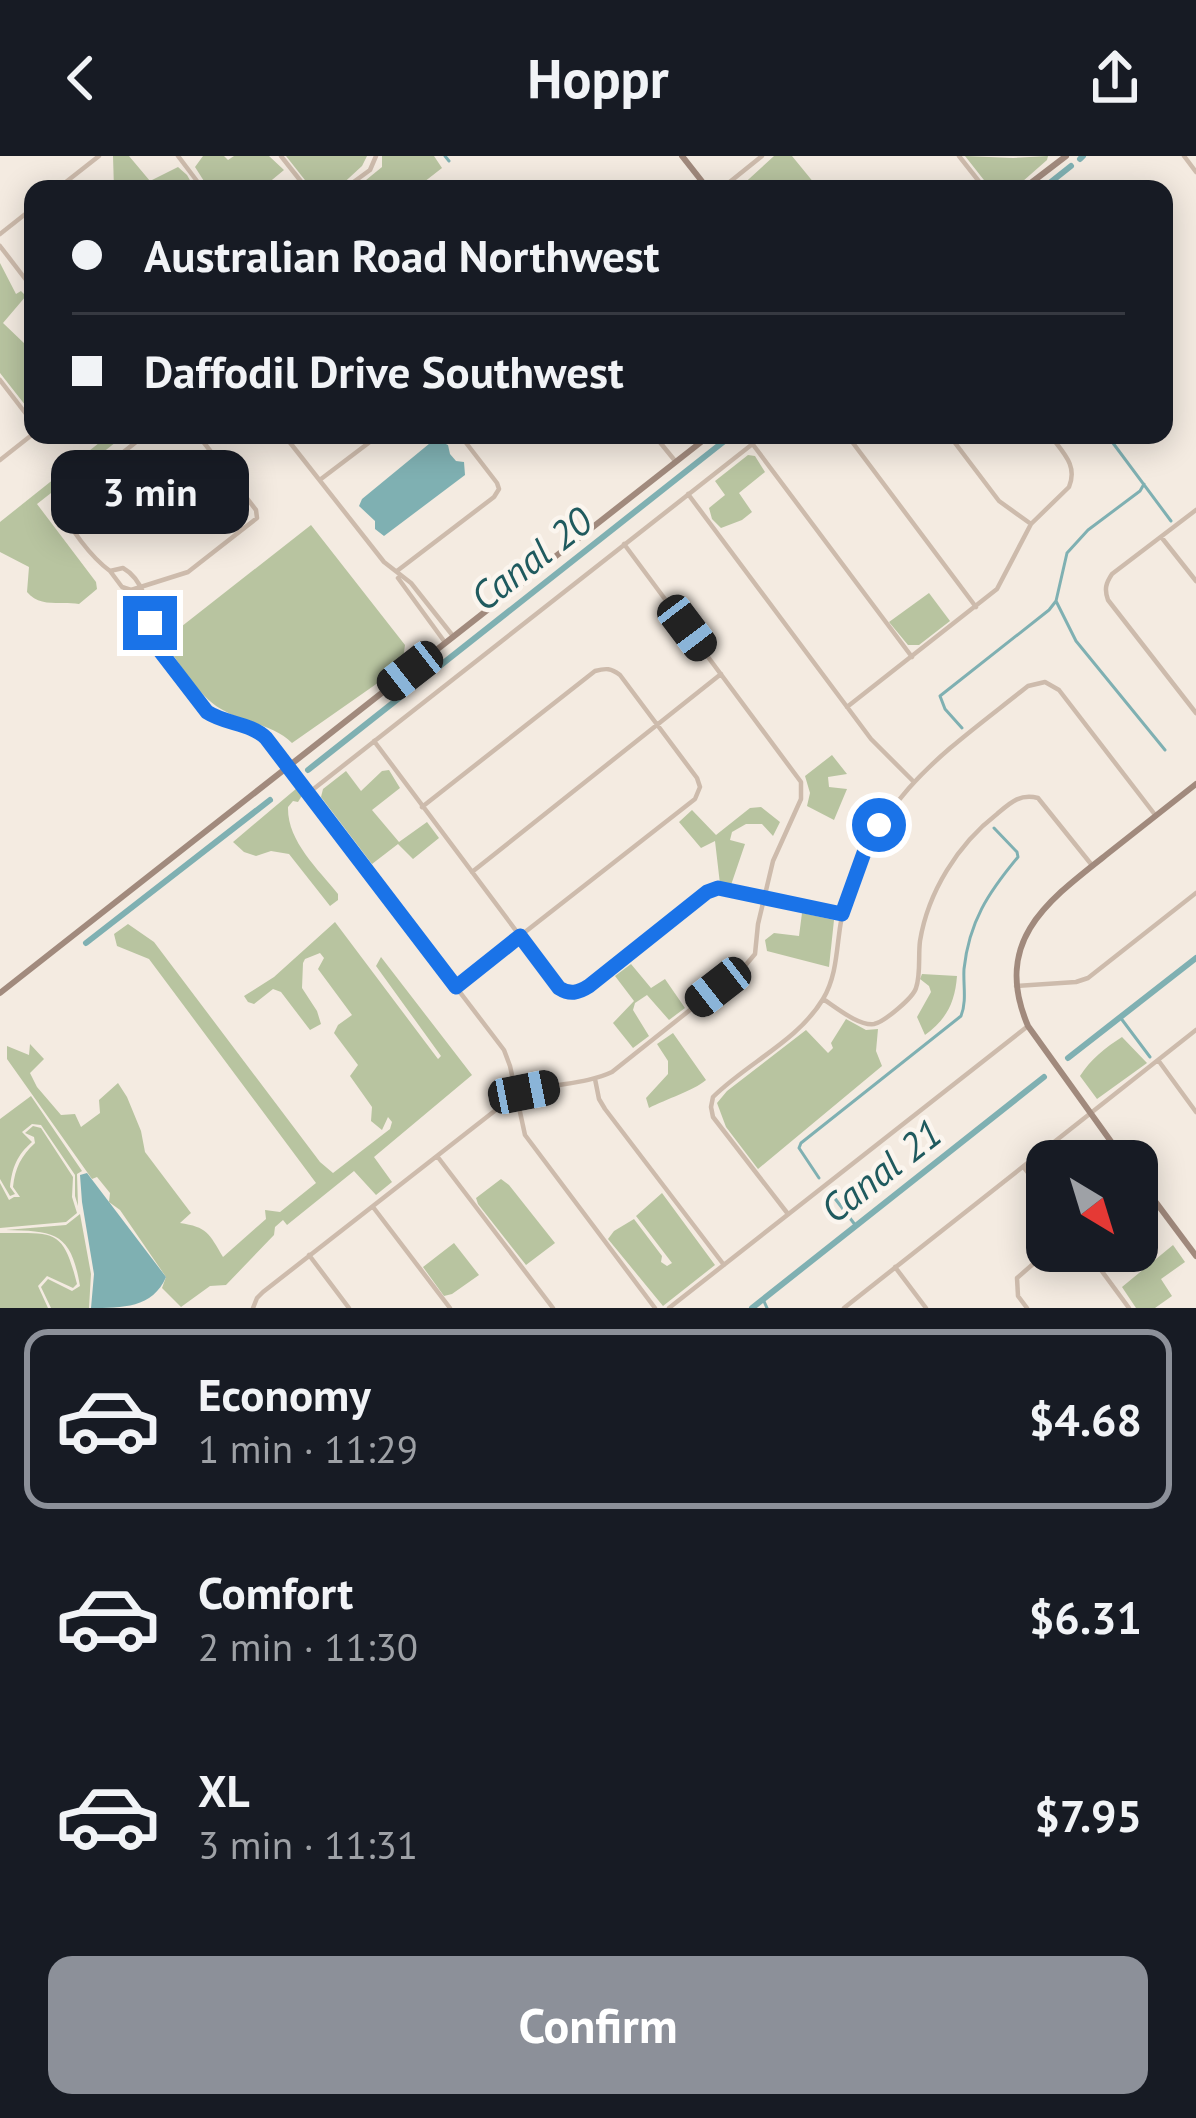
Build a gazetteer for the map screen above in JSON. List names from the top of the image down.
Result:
{
  "water": ["Canal 20", "Canal 21"],
  "north": "bottom right",
  "page": {
    "header": "Hoppr",
    "banner": ["Australian Road Northwest", "Daffodil Drive Southwest"],
    "bubble": "3 min",
    "list": [
      {
        "name": "Economy",
        "note": "1 min · 11:29",
        "value": "$4.68"
      },
      {
        "name": "Comfort",
        "note": "2 min · 11:30",
        "value": "$6.31"
      },
      {
        "name": "XL",
        "note": "3 min · 11:31",
        "value": "$7.95"
      }
    ],
    "buttons": "Confirm"
  }
}
